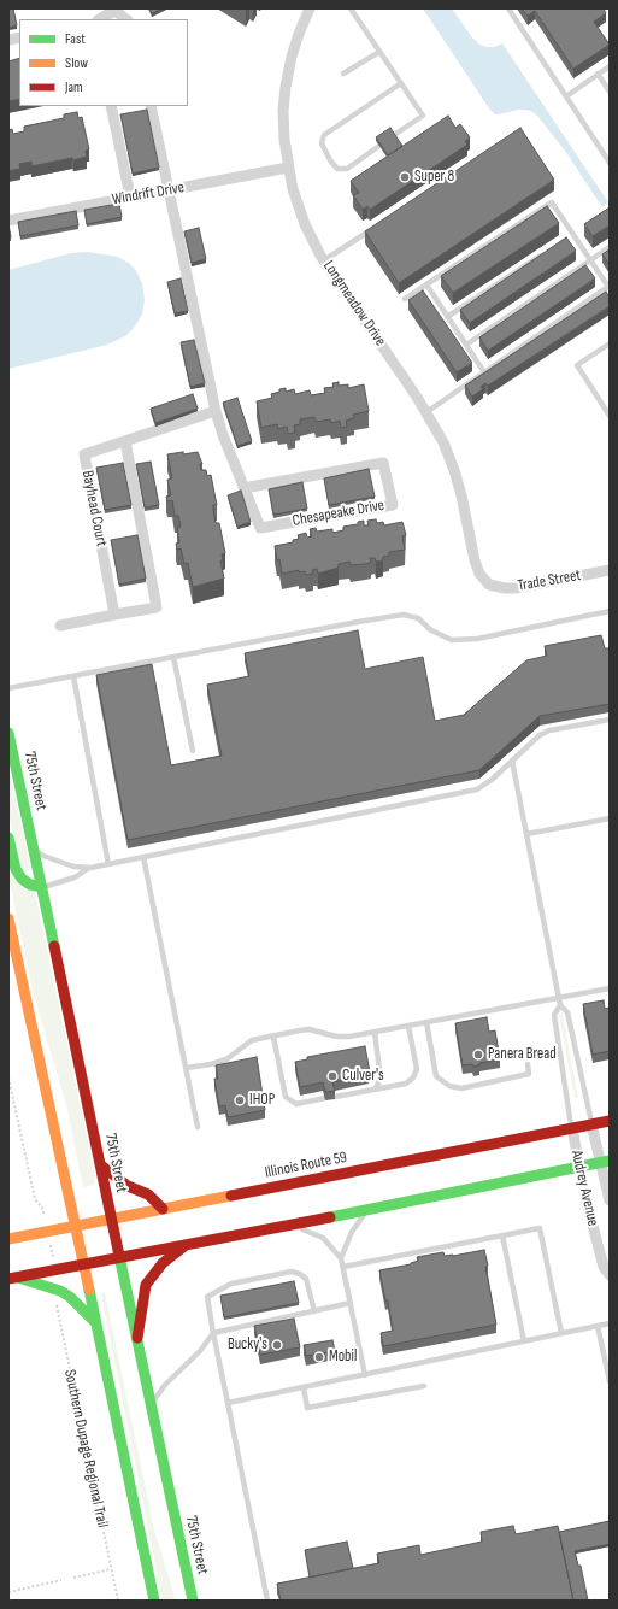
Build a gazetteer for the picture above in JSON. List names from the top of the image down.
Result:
{
  "streets": {
    "main road": ["75th Street", "Illinois Route 59"],
    "street": [
      "Windrift Drive",
      "Longmeadow Drive",
      "Bayhead Court",
      "Chesapeake Drive",
      "Trade Street",
      "Audrey Avenue"
    ],
    "path": ["Southern Dupage Regional Trail"]
  },
  "crossings": [
    ["Windrift Drive", "Longmeadow Drive"],
    ["Windrift Drive", "Chesapeake Drive"],
    ["Longmeadow Drive", "Trade Street"],
    ["Bayhead Court", "Chesapeake Drive"],
    ["75th Street", "Illinois Route 59"],
    ["Illinois Route 59", "Audrey Avenue"]
  ],
  "places": [
    "Super 8",
    "Panera Bread",
    "Culver's",
    "IHOP",
    "Bucky's",
    "Mobil"
  ],
  "legend": ["Fast", "Slow", "Jam"]
}
